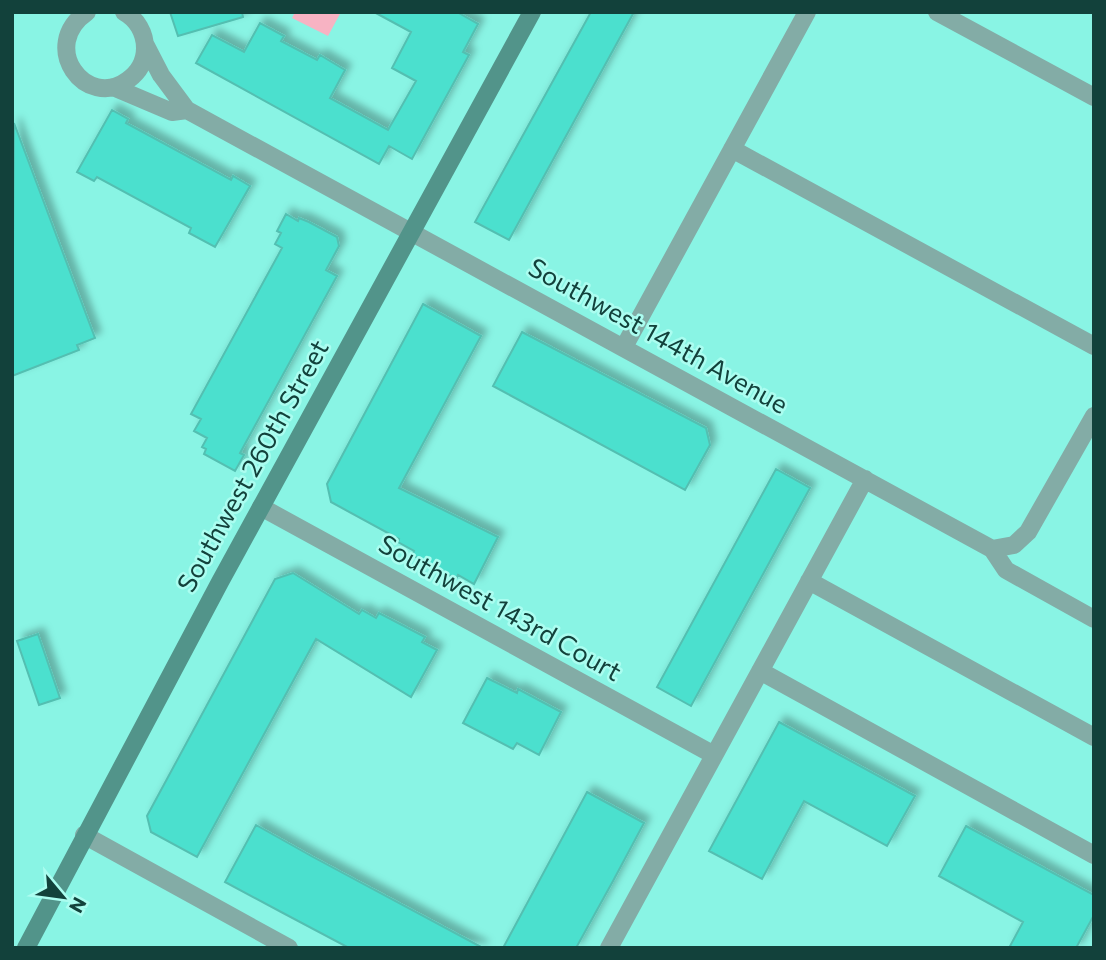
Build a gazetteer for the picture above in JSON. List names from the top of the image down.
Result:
{
  "streets": {
    "street": ["Southwest 144th Avenue", "Southwest 260th Street", "Southwest 143rd Court"]
  },
  "crossings": [
    ["Southwest 144th Avenue", "Southwest 260th Street"],
    ["Southwest 260th Street", "Southwest 143rd Court"]
  ],
  "north": "bottom right"
}
